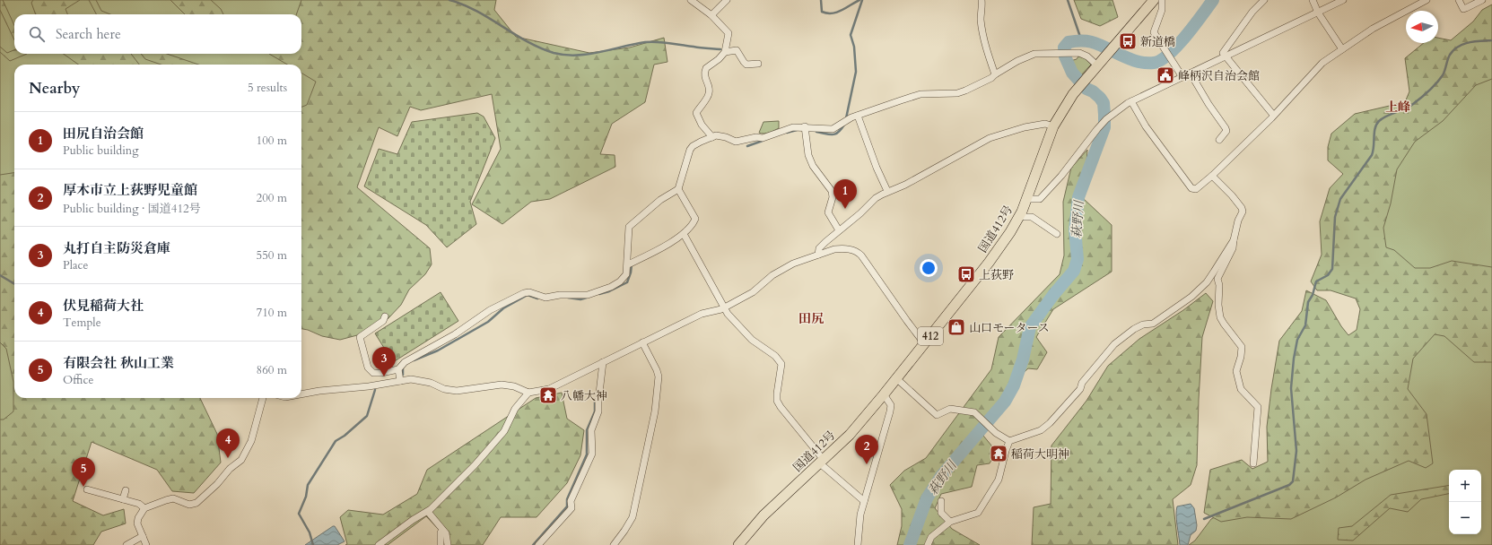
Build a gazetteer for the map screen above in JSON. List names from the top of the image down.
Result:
{
  "streets": {
    "highway": ["国道412号", "412"]
  },
  "districts": ["上峰", "田尻"],
  "water": ["萩野川"],
  "places": {
    "bus stop": ["新道橋", "上荻野"],
    "public building": ["峰柄沢自治会館"],
    "shop": ["山口モータース"],
    "temple": ["八幡大神", "稲荷大明神"]
  },
  "north": "left",
  "page": {
    "search": "Search here",
    "heading": ["Nearby", "5 results"],
    "list": [
      {
        "mark": "1",
        "name": "田尻自治会館",
        "note": "Public building",
        "value": "100 m"
      },
      {
        "mark": "2",
        "name": "厚木市立上荻野児童館",
        "note": "Public building · 国道412号",
        "value": "200 m"
      },
      {
        "mark": "3",
        "name": "丸打自主防災倉庫",
        "note": "Place",
        "value": "550 m"
      },
      {
        "mark": "4",
        "name": "伏見稲荷大社",
        "note": "Temple",
        "value": "710 m"
      },
      {
        "mark": "5",
        "name": "有限会社 秋山工業",
        "note": "Office",
        "value": "860 m"
      }
    ],
    "pins": [
      "1",
      "3",
      "4",
      "2",
      "5"
    ],
    "map_buttons": ["+", "−"]
  }
}
